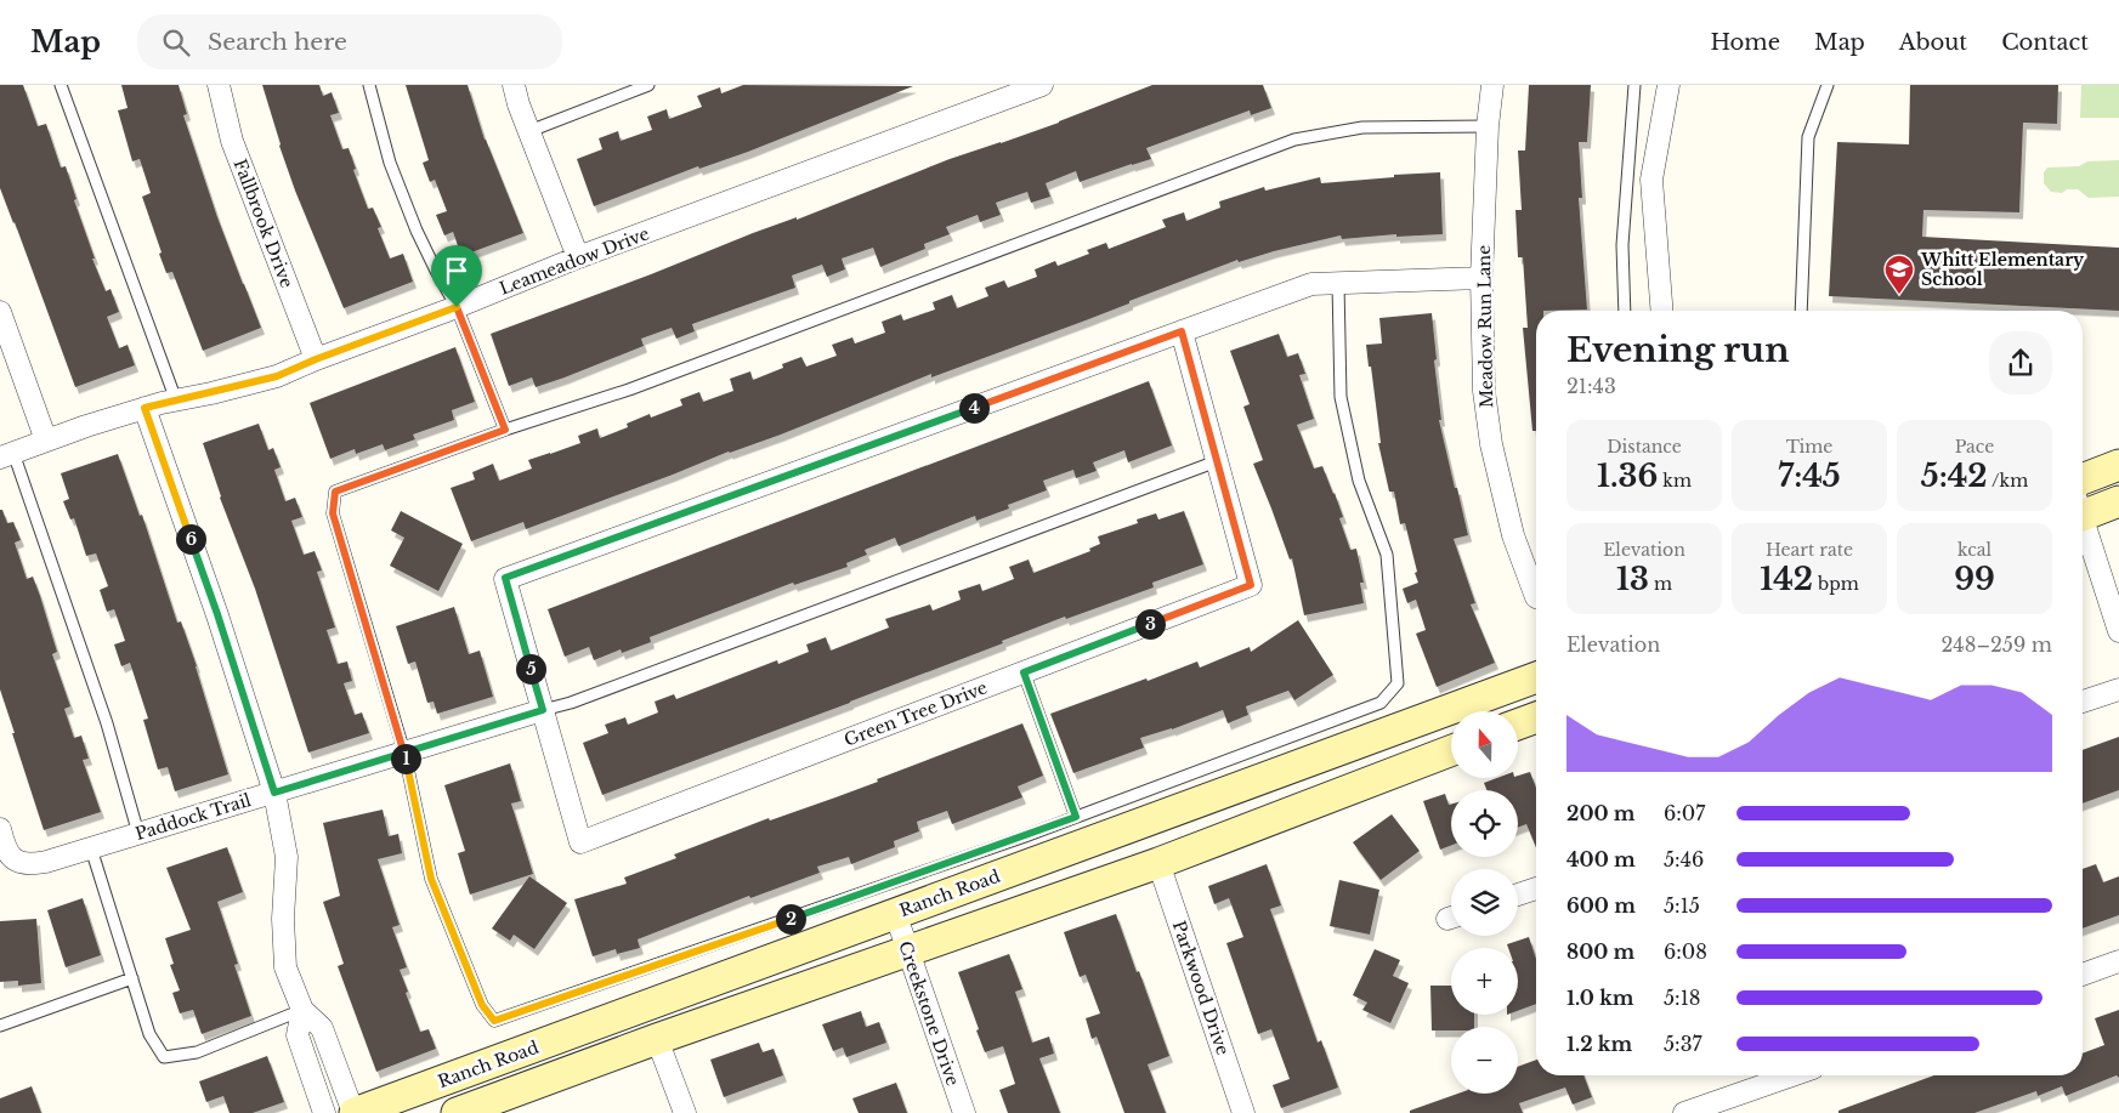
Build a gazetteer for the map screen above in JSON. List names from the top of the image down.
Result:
{
  "streets": {
    "main road": ["Ranch Road"],
    "street": [
      "Fallbrook Drive",
      "Leameadow Drive",
      "Meadow Run Lane",
      "Green Tree Drive",
      "Paddock Trail",
      "Parkwood Drive",
      "Creekstone Drive"
    ]
  },
  "crossings": [
    ["Fallbrook Drive", "Leameadow Drive"],
    ["Green Tree Drive", "Paddock Trail"],
    ["Ranch Road", "Parkwood Drive"],
    ["Ranch Road", "Creekstone Drive"]
  ],
  "places": {
    "school or university": ["Whitt Elementary School"]
  },
  "north": "top",
  "page": {
    "header": "Map",
    "search": "Search here",
    "nav": [
      "Home",
      "Map",
      "About",
      "Contact"
    ],
    "heading": ["Evening run", "21:43"],
    "pins": [
      "4",
      "6",
      "3",
      "5",
      "1",
      "2"
    ],
    "stats": [
      ["Distance", "1.36 km"],
      ["Time", "7:45"],
      ["Pace", "5:42 /km"],
      ["Elevation", "13 m"],
      ["Heart rate", "142 bpm"],
      ["kcal", "99"]
    ],
    "chart": ["Elevation", "248–259 m"],
    "map_buttons": ["+", "−"],
    "list": [
      {
        "name": "200 m",
        "note": "6:07"
      },
      {
        "name": "400 m",
        "note": "5:46"
      },
      {
        "name": "600 m",
        "note": "5:15"
      },
      {
        "name": "800 m",
        "note": "6:08"
      },
      {
        "name": "1.0 km",
        "note": "5:18"
      },
      {
        "name": "1.2 km",
        "note": "5:37"
      }
    ]
  }
}
